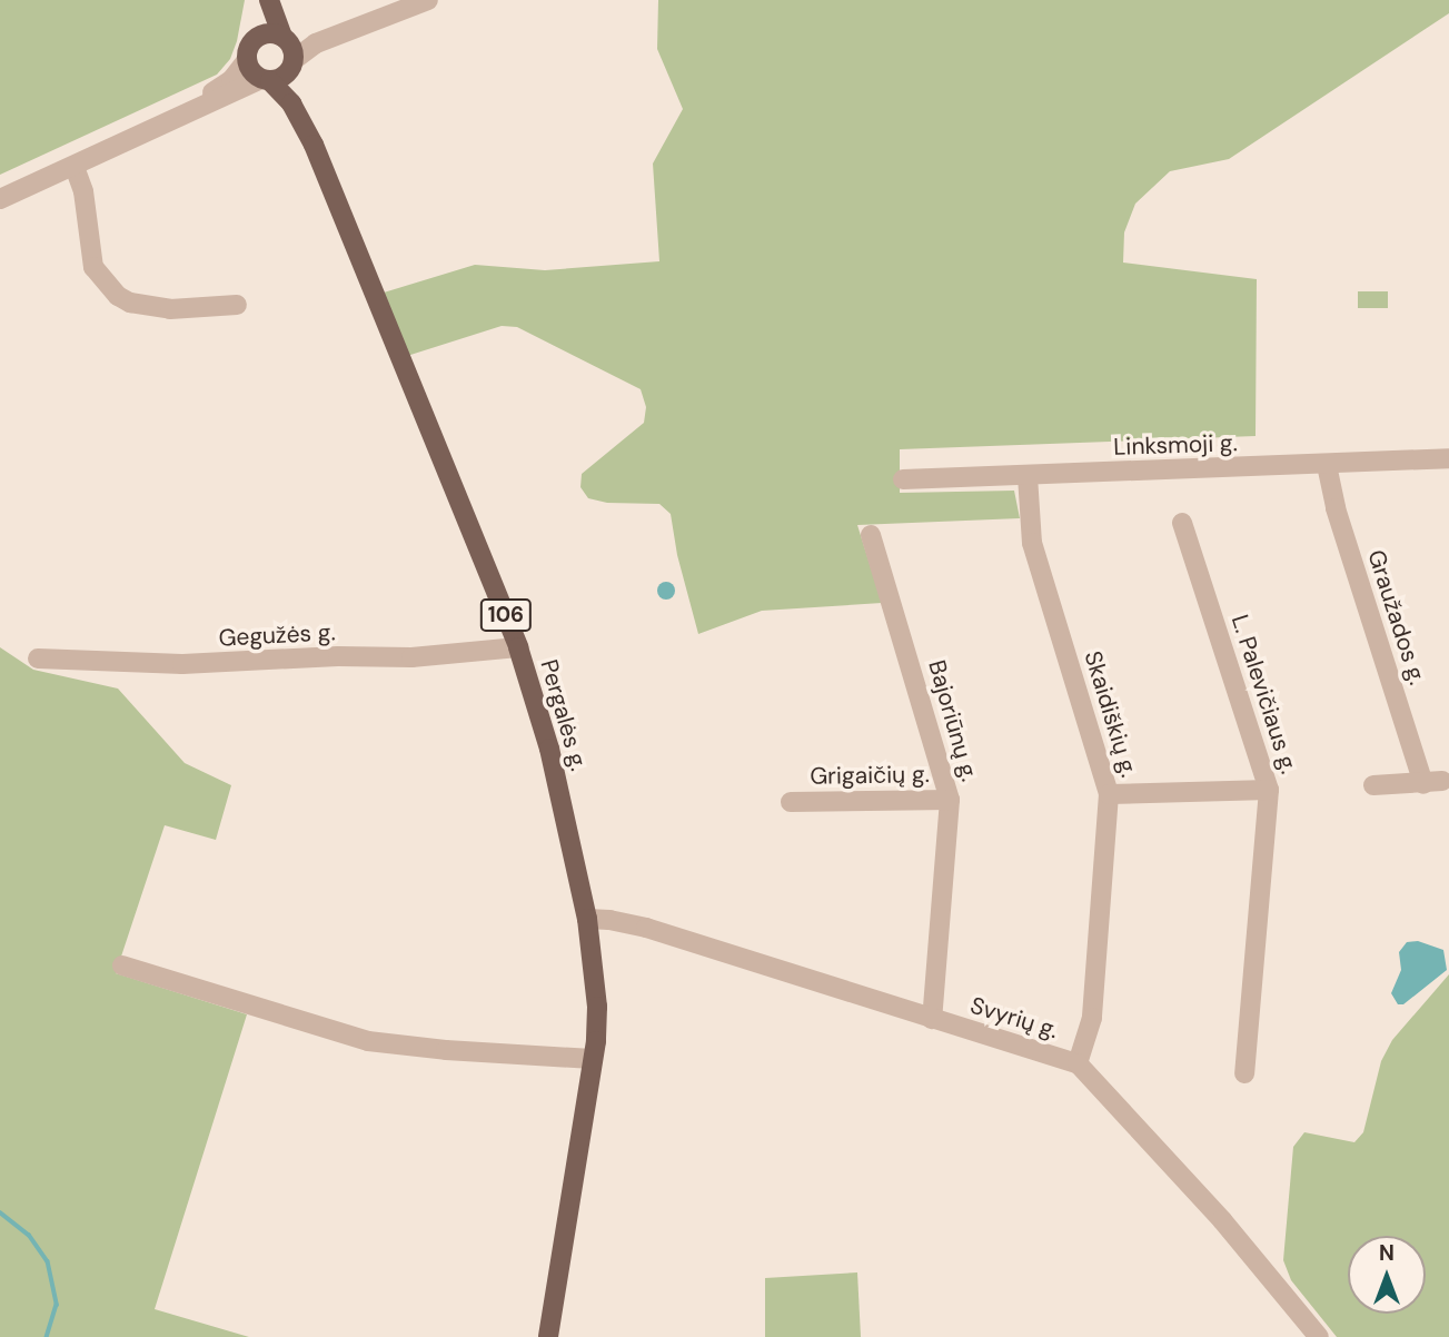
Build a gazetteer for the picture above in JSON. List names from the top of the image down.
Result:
{
  "streets": {
    "main road": ["106", "Pergalės g."],
    "street": [
      "Linksmoji g.",
      "Graužados g.",
      "Gegužės g.",
      "L. Palevičiaus g.",
      "Skaidiškių g.",
      "Bajoriūnų g.",
      "Grigaičių g.",
      "Svyrių g."
    ]
  },
  "crossings": [
    ["Linksmoji g.", "Graužados g."],
    ["Linksmoji g.", "Skaidiškių g."],
    ["Gegužės g.", "Pergalės g."],
    ["Skaidiškių g.", "Svyrių g."],
    ["Pergalės g.", "Svyrių g."],
    ["Bajoriūnų g.", "Grigaičių g."],
    ["Bajoriūnų g.", "Svyrių g."]
  ],
  "north": "top"
}
